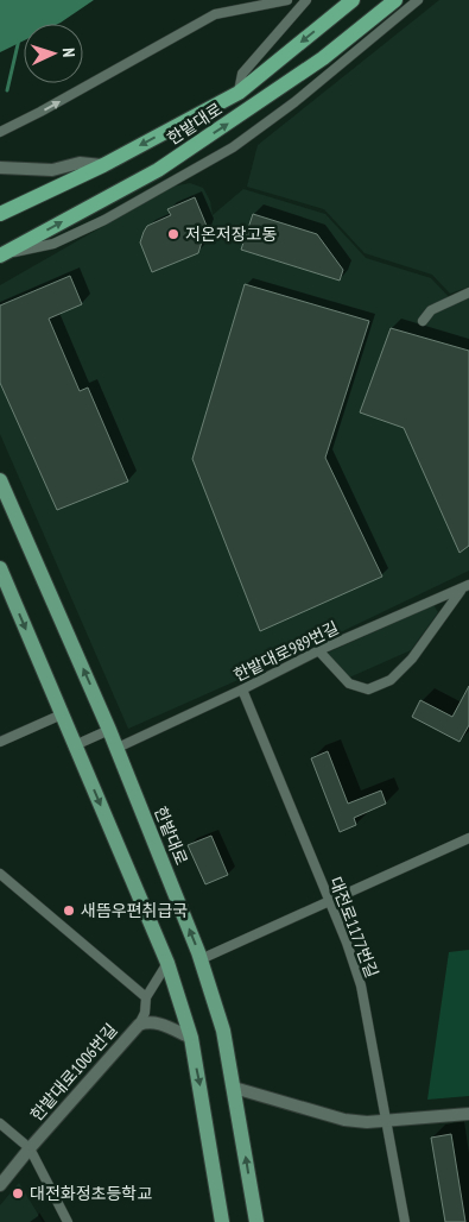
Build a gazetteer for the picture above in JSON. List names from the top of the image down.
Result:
{
  "streets": {
    "highway": ["한밭대로"],
    "street": ["한밭대로989번길", "대전로1177번길", "한밭대로1006번길"]
  },
  "crossings": [
    ["한밭대로", "한밭대로989번길"],
    ["한밭대로989번길", "대전로1177번길"]
  ],
  "places": ["저온저장고동", "새뜸우편취급국", "대전화정초등학교"],
  "north": "right"
}
